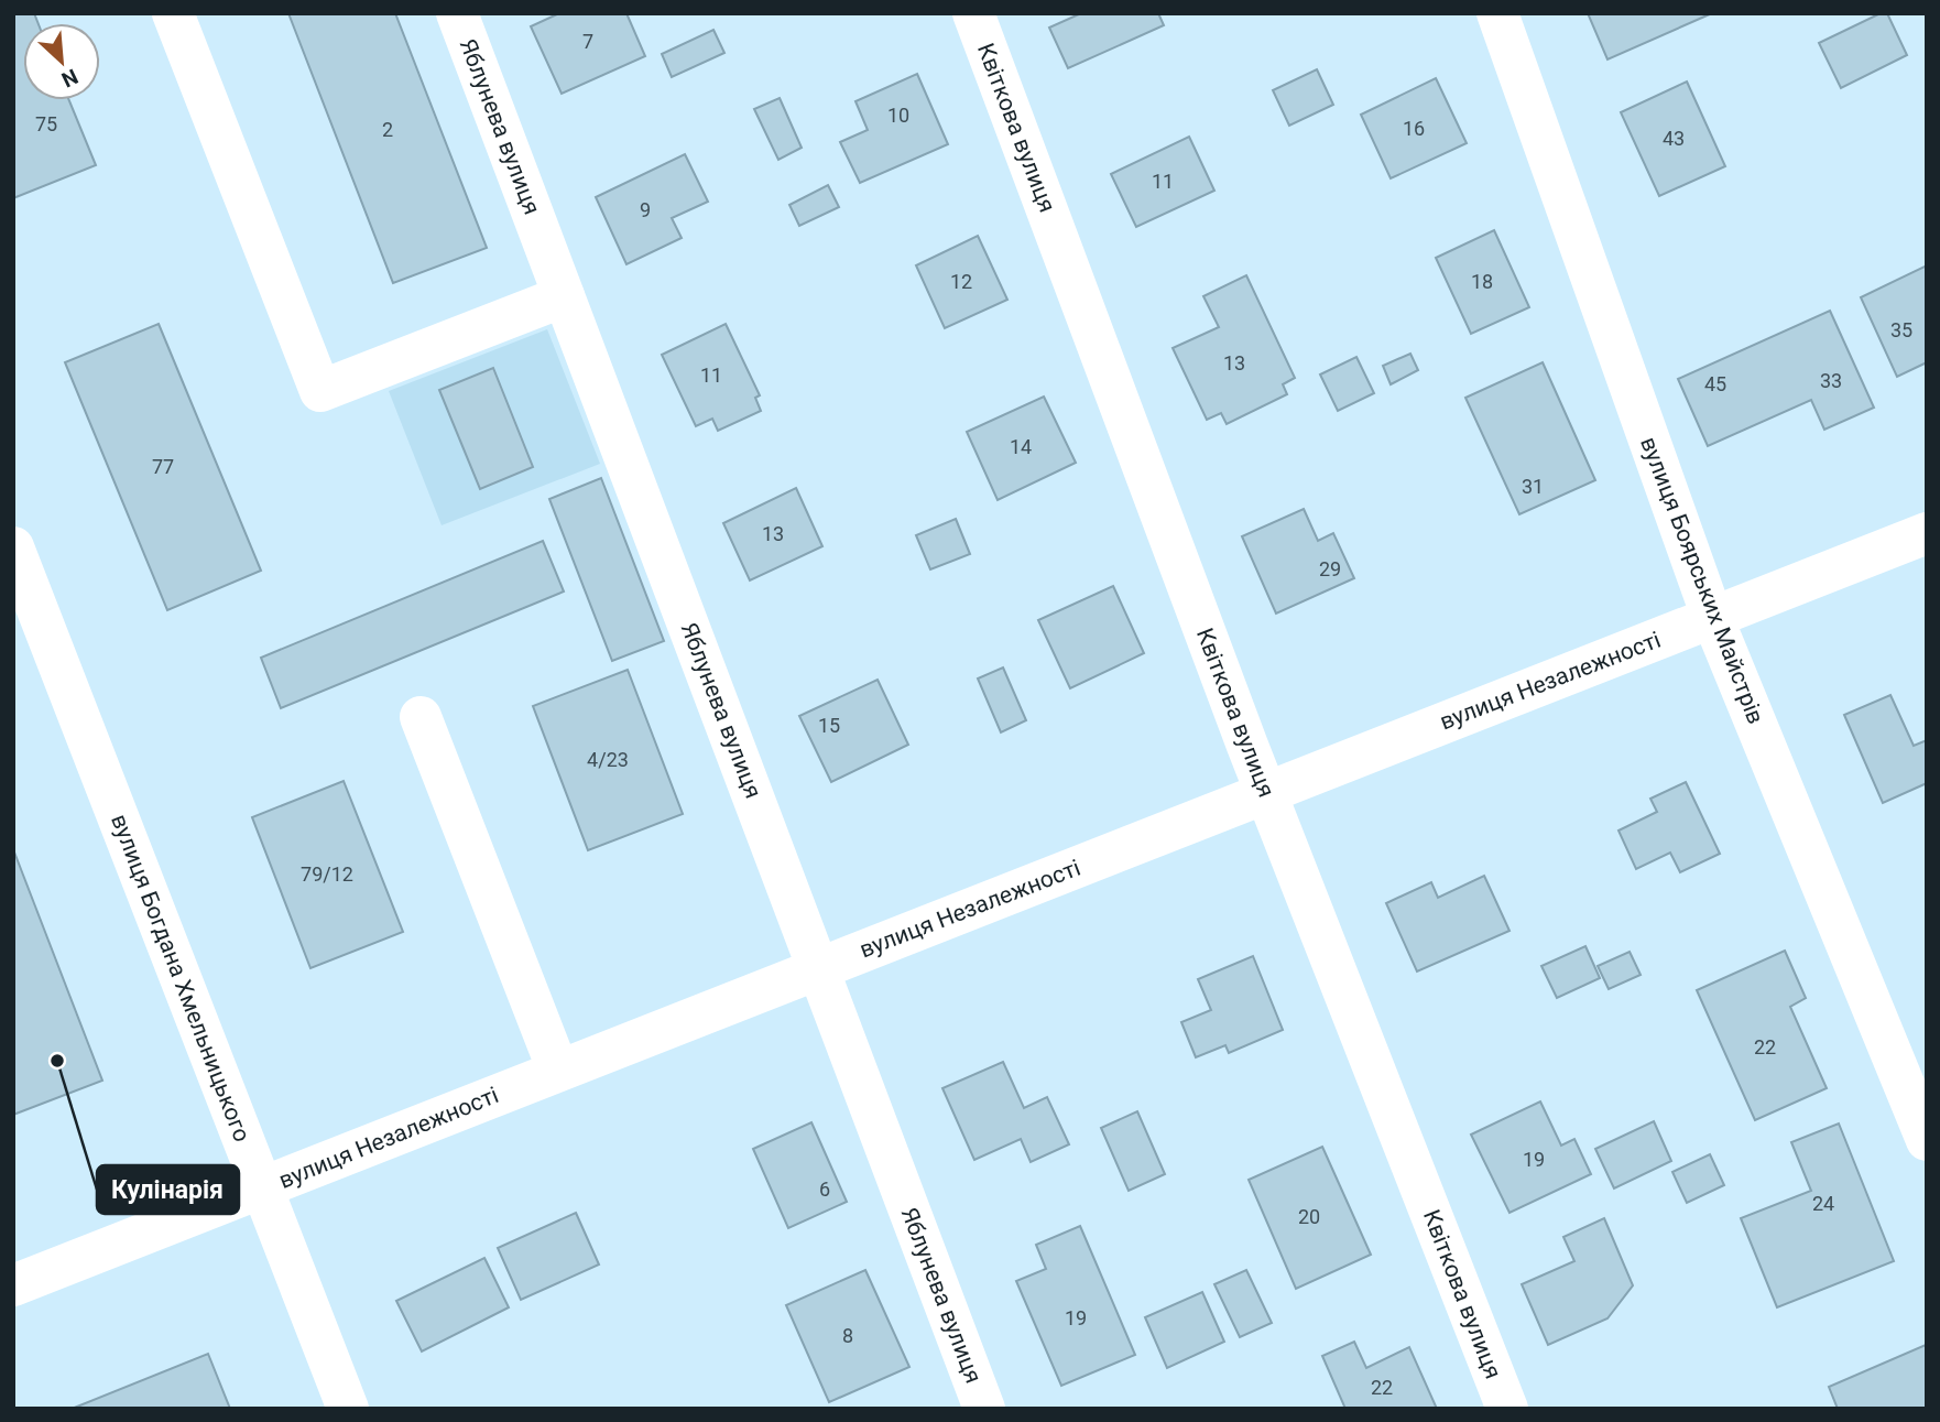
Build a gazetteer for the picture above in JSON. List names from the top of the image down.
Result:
{
  "streets": {
    "street": [
      "Яблунева вулиця",
      "Квіткова вулиця",
      "вулиця Боярських Майстрів",
      "вулиця Незалежності",
      "вулиця Богдана Хмельницького"
    ]
  },
  "crossings": [
    ["Яблунева вулиця", "вулиця Незалежності"],
    ["Квіткова вулиця", "вулиця Незалежності"],
    ["вулиця Боярських Майстрів", "вулиця Незалежності"],
    ["вулиця Незалежності", "вулиця Богдана Хмельницького"]
  ],
  "places": ["Кулінарія"],
  "house_numbers": [
    "7",
    "10",
    "75",
    "16",
    "2",
    "43",
    "11",
    "9",
    "12",
    "18",
    "35",
    "13",
    "11",
    "33",
    "45",
    "14",
    "77",
    "31",
    "13",
    "29",
    "15",
    "4/23",
    "79/12",
    "22",
    "19",
    "6",
    "24",
    "20",
    "19",
    "8",
    "22"
  ],
  "north": "bottom right"
}
